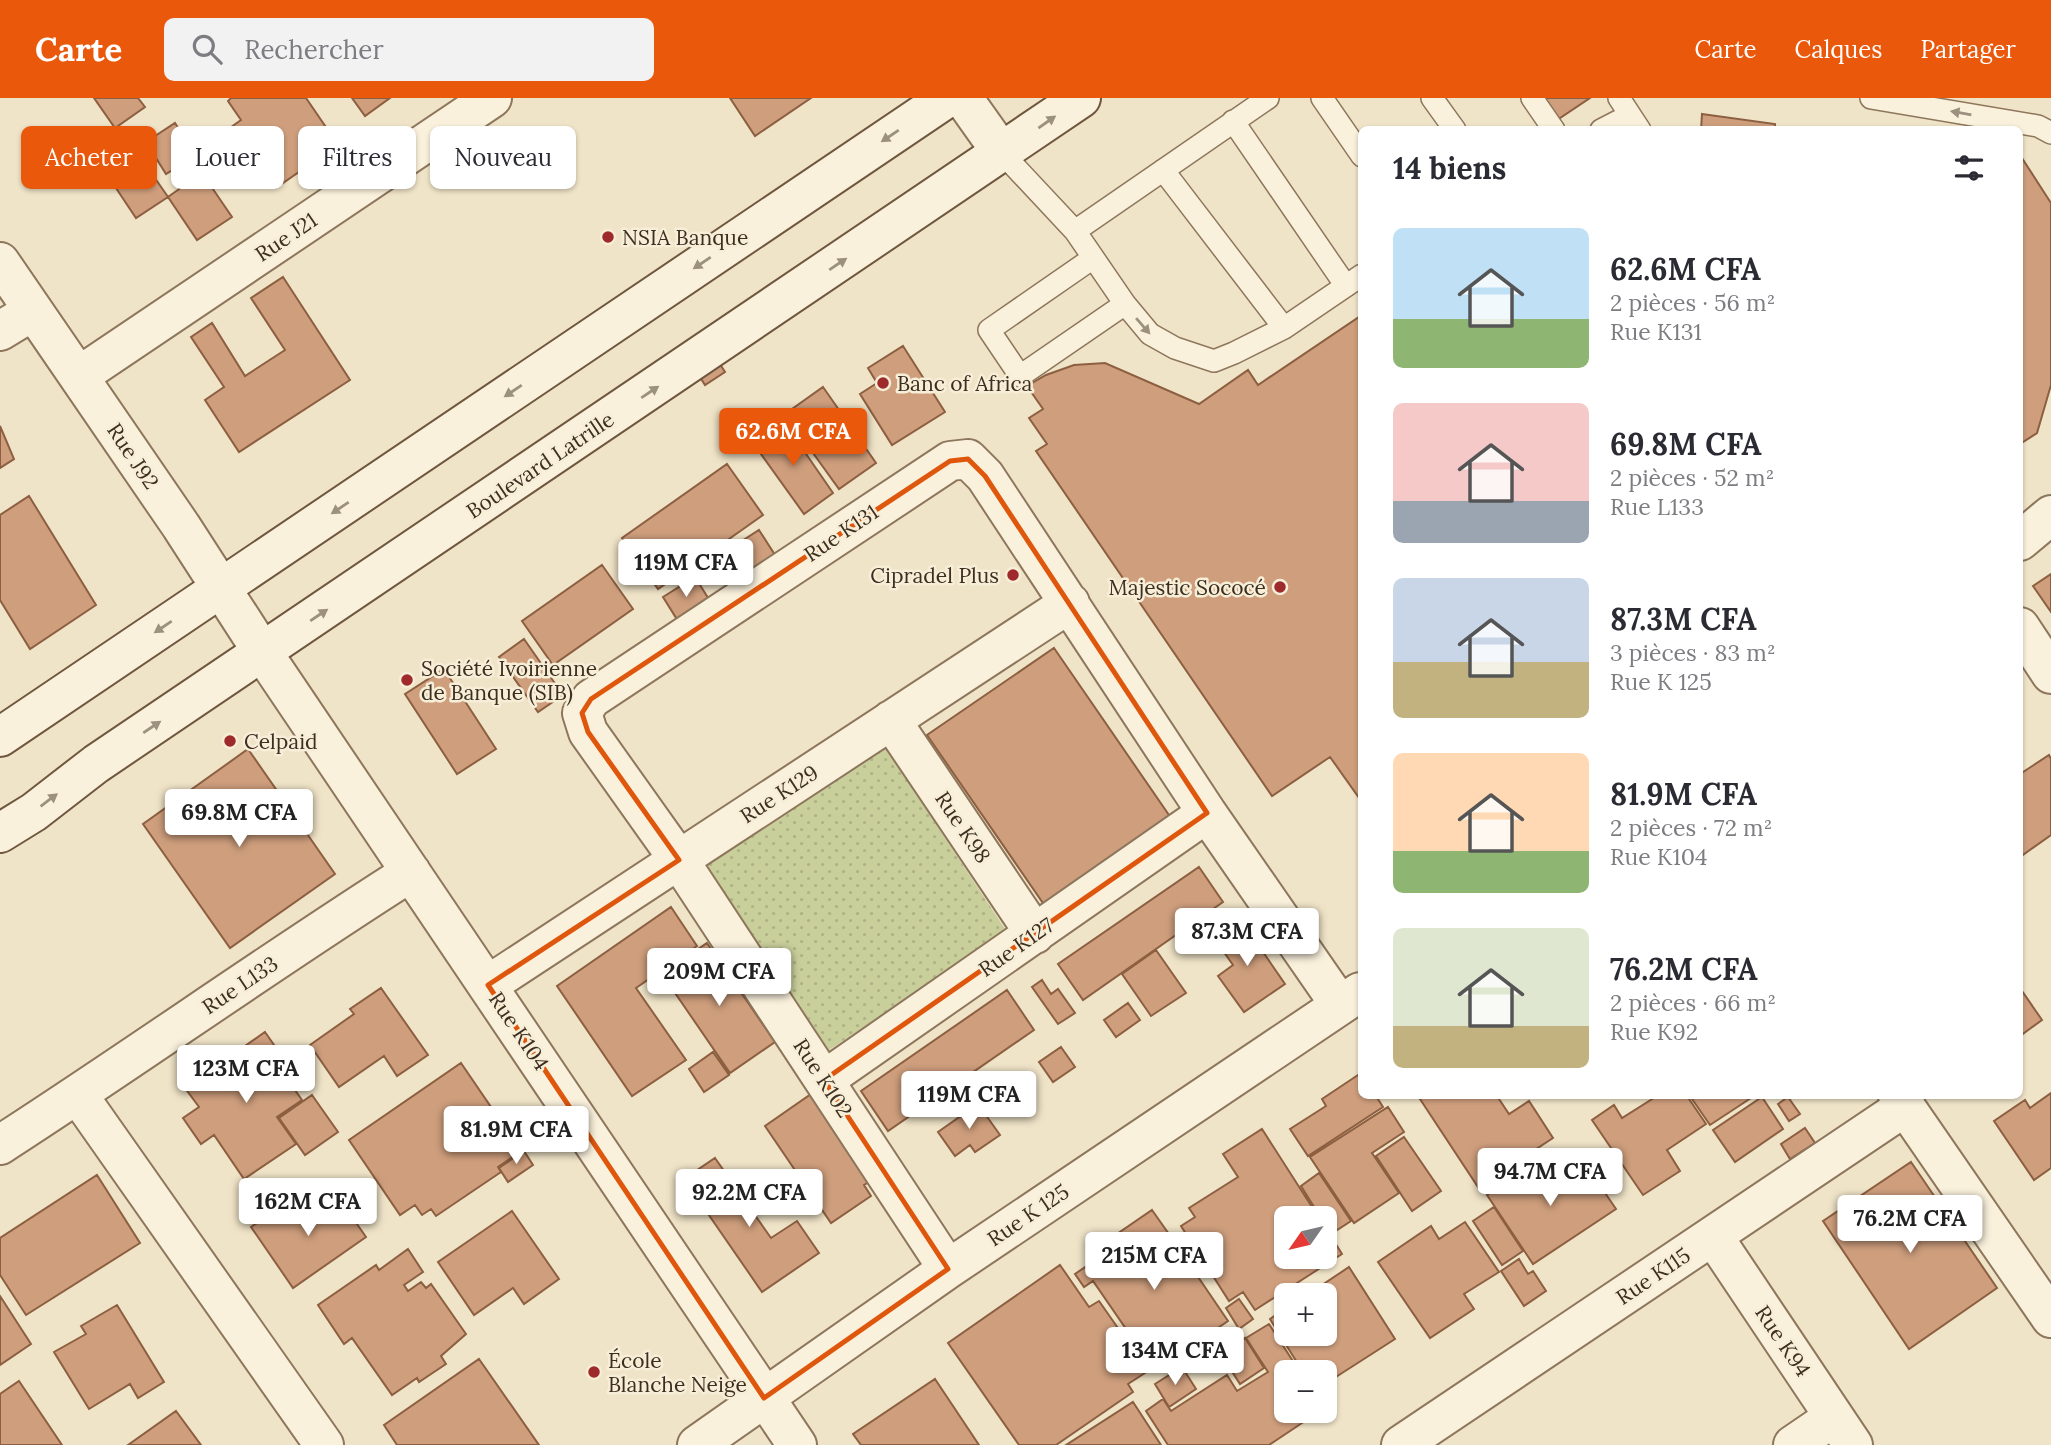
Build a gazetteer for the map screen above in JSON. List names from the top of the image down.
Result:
{
  "streets": {
    "street": [
      "Rue J21",
      "Rue J92",
      "Boulevard Latrille",
      "Rue K131",
      "Rue K129",
      "Rue K98",
      "Rue K127",
      "Rue L133",
      "Rue K104",
      "Rue K102",
      "Rue K 125",
      "Rue K115",
      "Rue K94"
    ]
  },
  "crossings": [
    ["Rue J21", "Rue J92"],
    ["Rue J92", "Boulevard Latrille"],
    ["Rue J92", "Rue K104"],
    ["Boulevard Latrille", "Rue K104"],
    ["Rue K131", "Rue K129"],
    ["Rue K131", "Rue K102"],
    ["Rue K129", "Rue K98"],
    ["Rue K129", "Rue K104"],
    ["Rue K129", "Rue K102"],
    ["Rue K98", "Rue K127"],
    ["Rue K127", "Rue K102"],
    ["Rue L133", "Rue K104"],
    ["Rue K104", "Rue K 125"],
    ["Rue K102", "Rue K 125"],
    ["Rue K115", "Rue K94"]
  ],
  "places": [
    "NSIA Banque",
    "Banc of Africa",
    "Cipradel Plus",
    "Majestic Sococé",
    "Société Ivoirienne de Banque (SIB)",
    "Celpaid",
    "École Blanche Neige"
  ],
  "north": "bottom left",
  "page": {
    "header": "Carte",
    "search": "Rechercher",
    "nav": ["Carte", "Calques", "Partager"],
    "chip": [
      "Acheter",
      "Louer",
      "Filtres",
      "Nouveau"
    ],
    "heading": "14 biens",
    "list": [
      {
        "name": "62.6M CFA",
        "note": "2 pièces · 56 m² · Rue K131"
      },
      {
        "name": "69.8M CFA",
        "note": "2 pièces · 52 m² · Rue L133"
      },
      {
        "name": "87.3M CFA",
        "note": "3 pièces · 83 m² · Rue K 125"
      },
      {
        "name": "81.9M CFA",
        "note": "2 pièces · 72 m² · Rue K104"
      },
      {
        "name": "76.2M CFA",
        "note": "2 pièces · 66 m² · Rue K92"
      }
    ],
    "price": [
      "62.6M CFA",
      "119M CFA",
      "69.8M CFA",
      "87.3M CFA",
      "209M CFA",
      "123M CFA",
      "119M CFA",
      "81.9M CFA",
      "94.7M CFA",
      "92.2M CFA",
      "162M CFA",
      "76.2M CFA",
      "215M CFA",
      "134M CFA"
    ],
    "map_buttons": ["+", "−"]
  }
}
